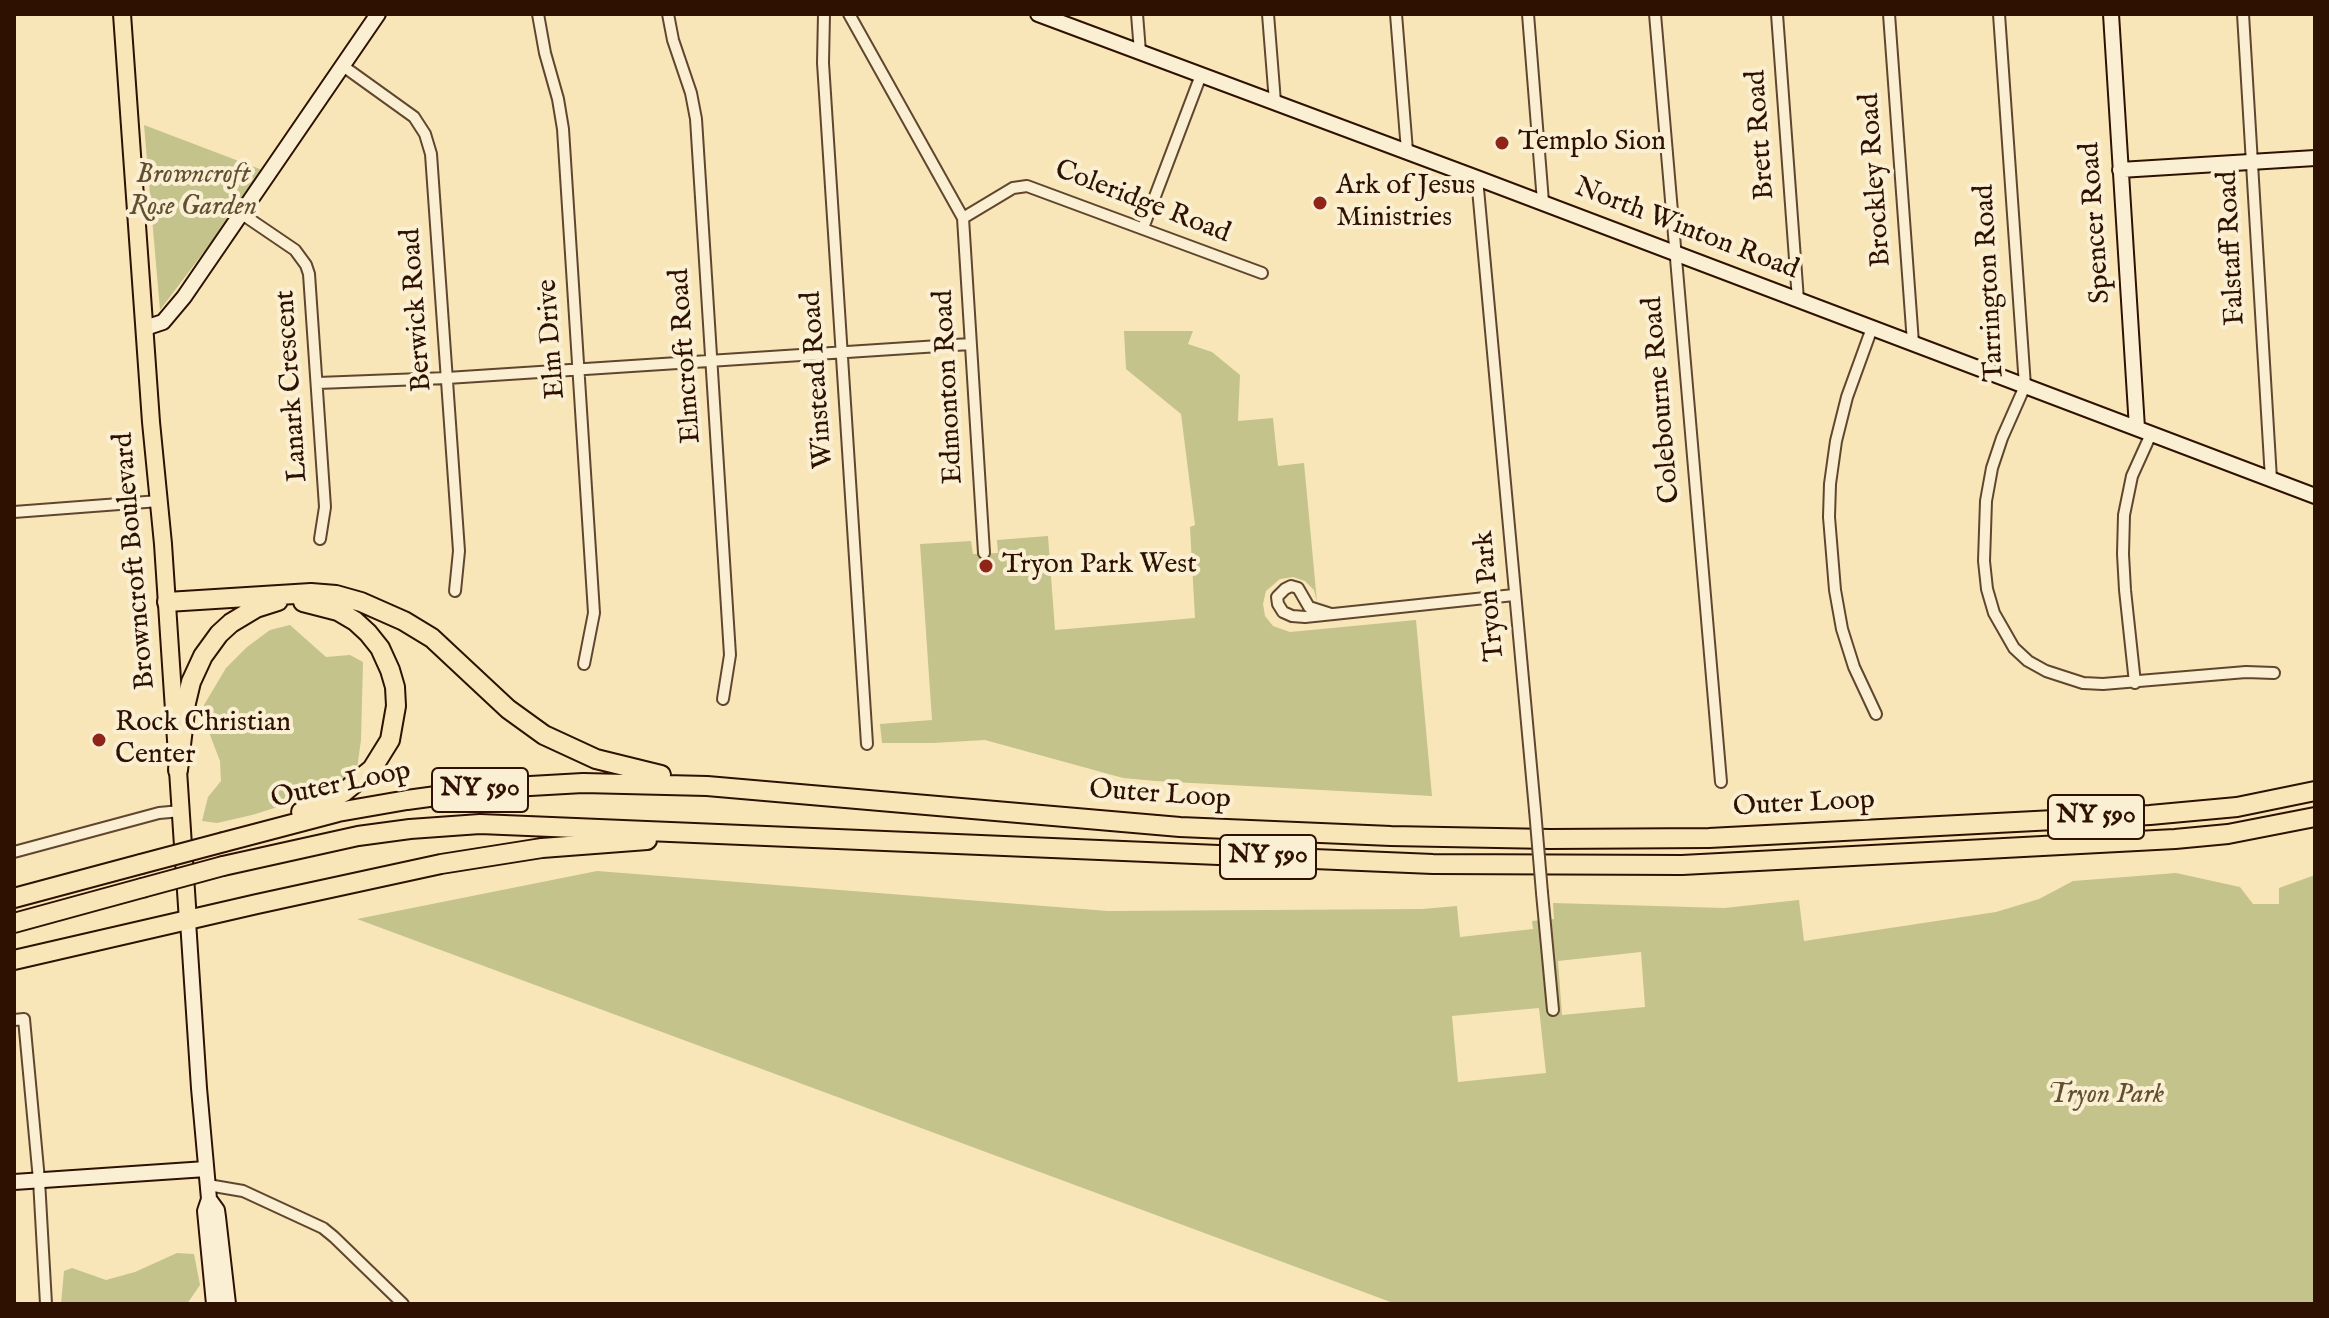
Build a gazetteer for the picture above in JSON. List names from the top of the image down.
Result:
{
  "streets": {
    "highway": ["Outer Loop", "NY 590"],
    "main road": ["Spencer Road", "North Winton Road", "Browncroft Boulevard"],
    "street": [
      "Brett Road",
      "Brockley Road",
      "Coleridge Road",
      "Falstaff Road",
      "Tarrington Road",
      "Berwick Road",
      "Elm Drive",
      "Elmcroft Road",
      "Winstead Road",
      "Lanark Crescent",
      "Edmonton Road",
      "Colebourne Road",
      "Tryon Park"
    ]
  },
  "crossings": [
    ["Brett Road", "North Winton Road"],
    ["Brockley Road", "North Winton Road"],
    ["Coleridge Road", "Edmonton Road"],
    ["Spencer Road", "North Winton Road"],
    ["North Winton Road", "Falstaff Road"],
    ["North Winton Road", "Tarrington Road"],
    ["North Winton Road", "Colebourne Road"],
    ["North Winton Road", "Tryon Park"]
  ],
  "parks": ["Browncroft Rose Garden", "Tryon Park"],
  "places": [
    "Templo Sion",
    "Ark of Jesus Ministries",
    "Tryon Park West",
    "Rock Christian Center"
  ]
}
